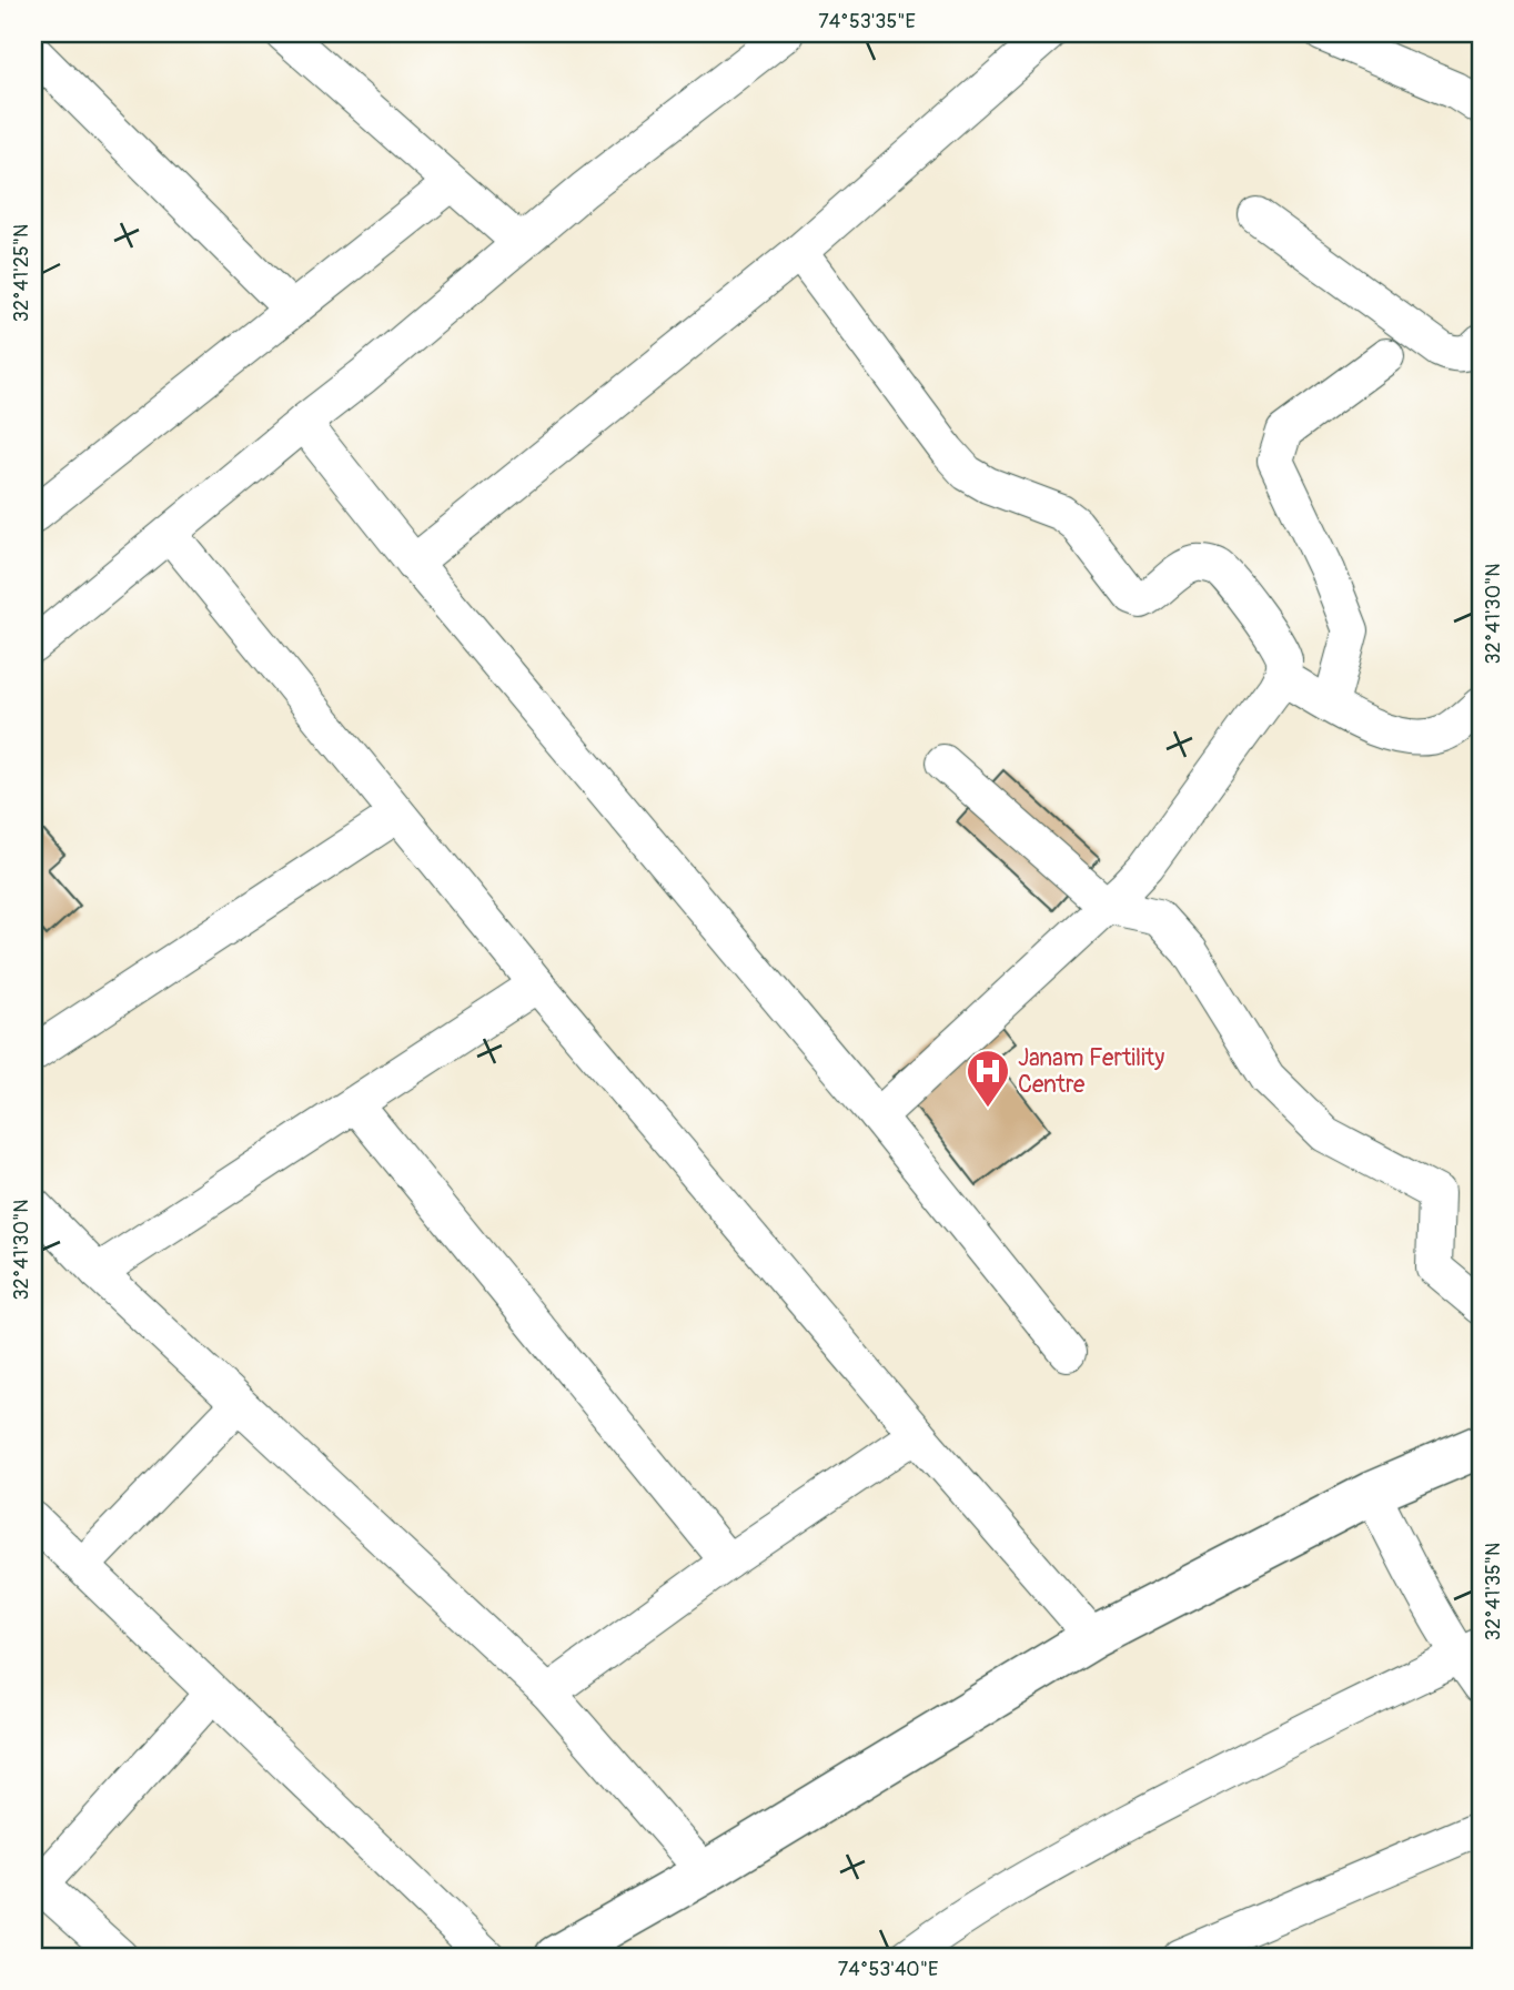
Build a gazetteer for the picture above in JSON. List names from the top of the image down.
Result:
{
  "places": {
    "hospital": ["Janam Fertility Centre"]
  },
  "coordinates": [
    "74°53'35\"E",
    "32°41'25\"N",
    "32°41'30\"N",
    "32°41'35\"N",
    "74°53'40\"E"
  ]
}
